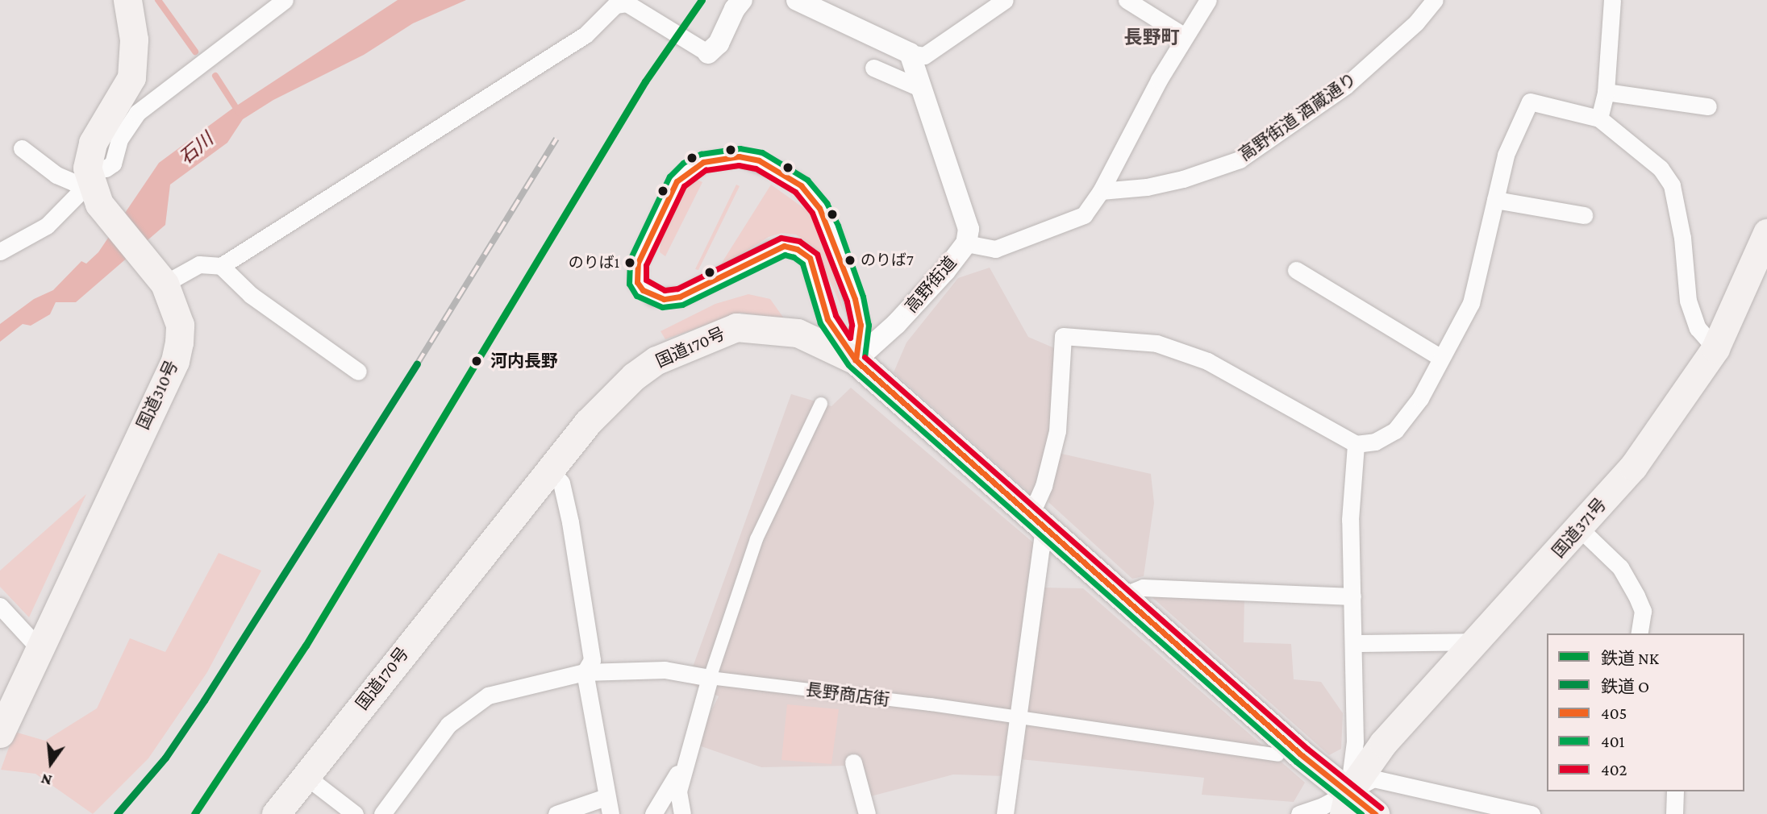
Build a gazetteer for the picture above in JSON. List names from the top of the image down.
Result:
{
  "streets": {
    "highway": ["国道170号", "国道310号", "国道371号"],
    "street": ["高野街道 酒蔵通り", "高野街道", "長野商店街"]
  },
  "crossings": [
    ["高野街道 酒蔵通り", "高野街道"],
    ["高野街道", "国道170号"],
    ["国道170号", "国道371号"],
    ["国道170号", "長野商店街"]
  ],
  "districts": ["長野町"],
  "water": ["石川"],
  "places": ["のりば7", "のりば1", "河内長野"],
  "lines": [
    "rail line NK",
    "transit line 401",
    "transit line 405",
    "transit line 402",
    "rail line O"
  ],
  "legend": [
    "鉄道 NK",
    "鉄道 O",
    "405",
    "401",
    "402"
  ],
  "north": "bottom"
}
